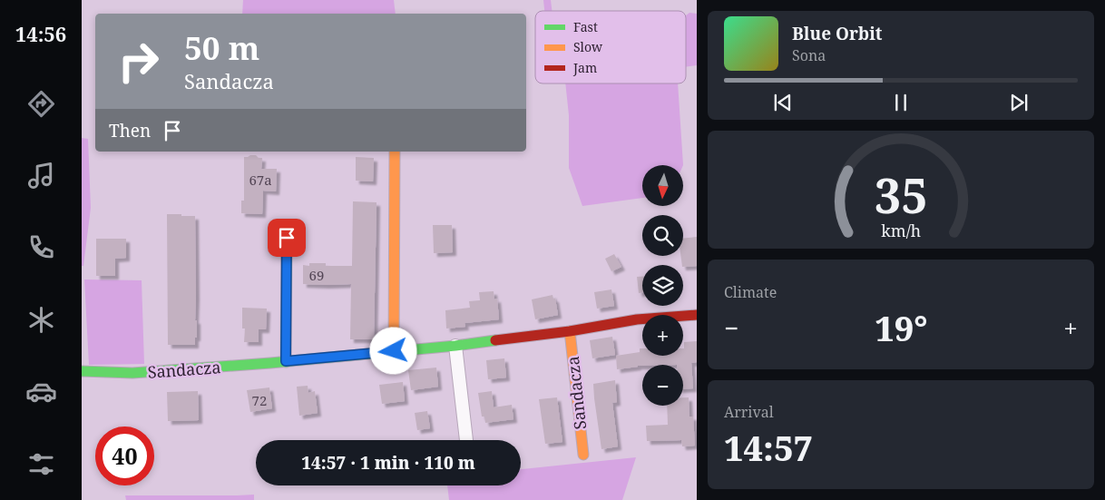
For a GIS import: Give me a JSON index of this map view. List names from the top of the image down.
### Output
{
  "streets": {
    "street": ["Sandacza"]
  },
  "house_numbers": ["67a", "69", "72"],
  "legend": ["Fast", "Slow", "Jam"],
  "north": "bottom",
  "page": {
    "tabs": "14:56",
    "turn": ["50 m", "Sandacza"],
    "song": ["Blue Orbit", "Sona"],
    "then": "Then",
    "map_buttons": ["+", "−"],
    "tile": [
      "Climate",
      ["Arrival", "14:57"]
    ],
    "heat": ["−", "19°", "+"],
    "limit": "40",
    "trip": "14:57 · 1 min · 110 m",
    "gauge": ["35", "km/h"]
  }
}
